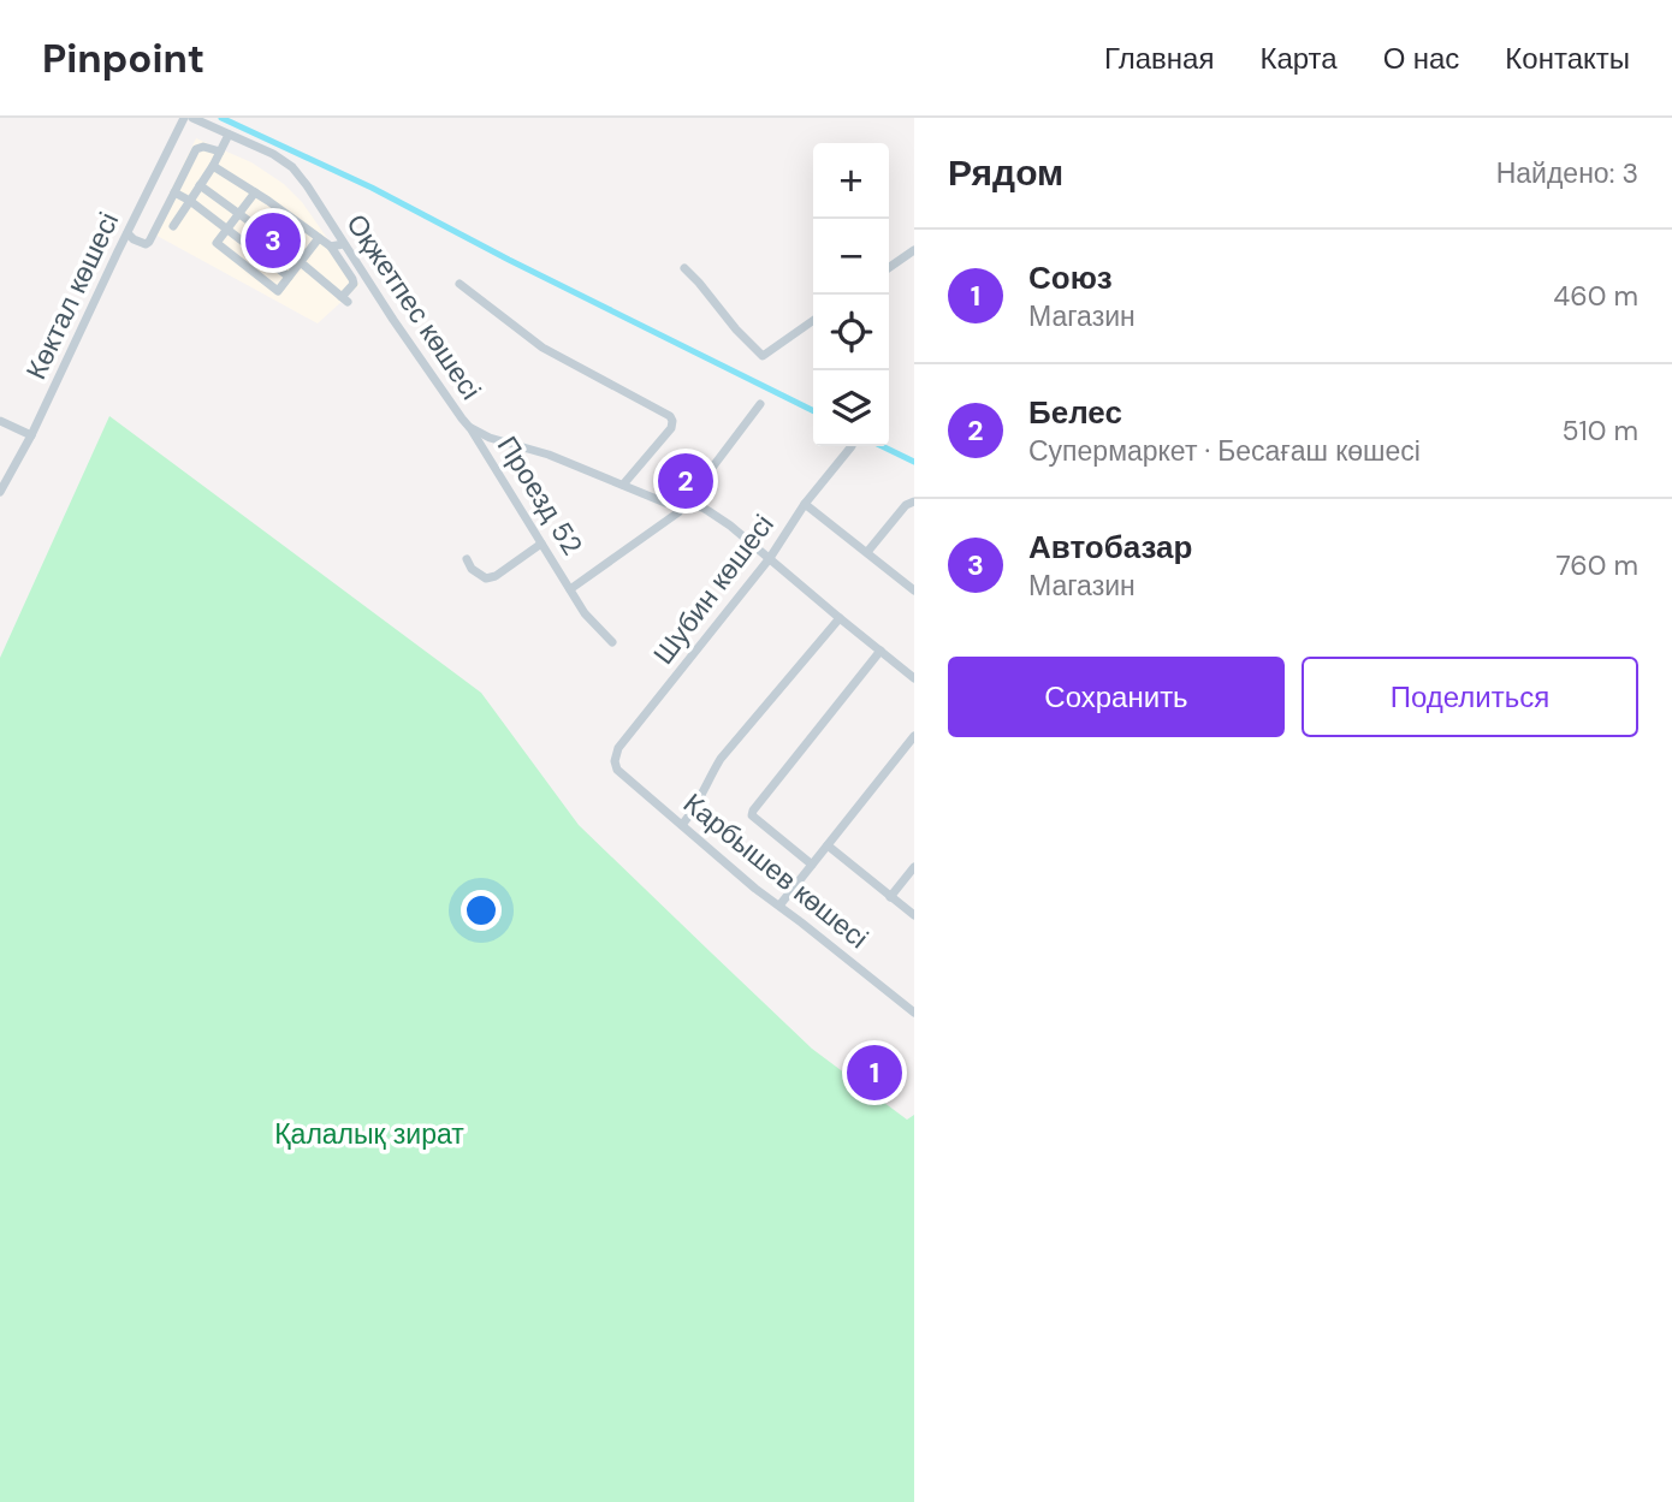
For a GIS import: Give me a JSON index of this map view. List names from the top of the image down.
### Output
{
  "streets": {
    "street": [
      "Көктал көшесі",
      "Оқжетпес көшесі",
      "Проезд 52",
      "Шубин көшесі",
      "Карбышев көшесі"
    ]
  },
  "crossings": [
    ["Оқжетпес көшесі", "Проезд 52"],
    ["Оқжетпес көшесі", "Шубин көшесі"],
    ["Шубин көшесі", "Карбышев көшесі"]
  ],
  "parks": ["Қалалық зират"],
  "page": {
    "header": "Pinpoint",
    "nav": [
      "Главная",
      "Карта",
      "О нас",
      "Контакты"
    ],
    "heading": ["Рядом", "Найдено: 3"],
    "map_buttons": ["+", "−"],
    "pins": ["3", "2", "1"],
    "list": [
      {
        "mark": "1",
        "name": "Союз",
        "note": "Магазин",
        "value": "460 m"
      },
      {
        "mark": "2",
        "name": "Белес",
        "note": "Супермаркет · Бесағаш көшесі",
        "value": "510 m"
      },
      {
        "mark": "3",
        "name": "Автобазар",
        "note": "Магазин",
        "value": "760 m"
      }
    ],
    "buttons": ["Сохранить", "Поделиться"]
  }
}
